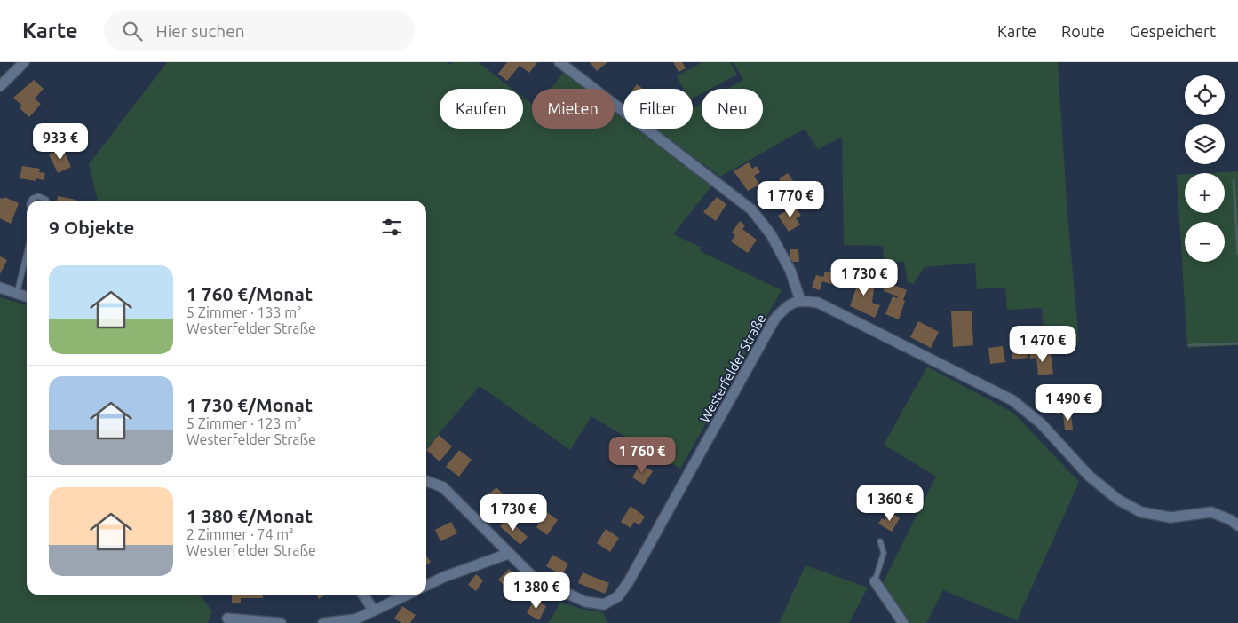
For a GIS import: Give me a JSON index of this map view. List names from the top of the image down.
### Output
{
  "streets": {
    "street": ["Westerfelder Straße"]
  },
  "page": {
    "header": "Karte",
    "search": "Hier suchen",
    "nav": ["Karte", "Route", "Gespeichert"],
    "map_buttons": ["+", "−"],
    "chip": [
      "Kaufen",
      "Mieten",
      "Filter",
      "Neu"
    ],
    "price": [
      "933 €",
      "1 770 €",
      "1 730 €",
      "1 470 €",
      "1 490 €",
      "1 760 €",
      "1 360 €",
      "1 730 €",
      "1 380 €"
    ],
    "heading": "9 Objekte",
    "list": [
      {
        "name": "1 760 €/Monat",
        "note": "5 Zimmer · 133 m² · Westerfelder Straße"
      },
      {
        "name": "1 730 €/Monat",
        "note": "5 Zimmer · 123 m² · Westerfelder Straße"
      },
      {
        "name": "1 380 €/Monat",
        "note": "2 Zimmer · 74 m² · Westerfelder Straße"
      }
    ]
  }
}
